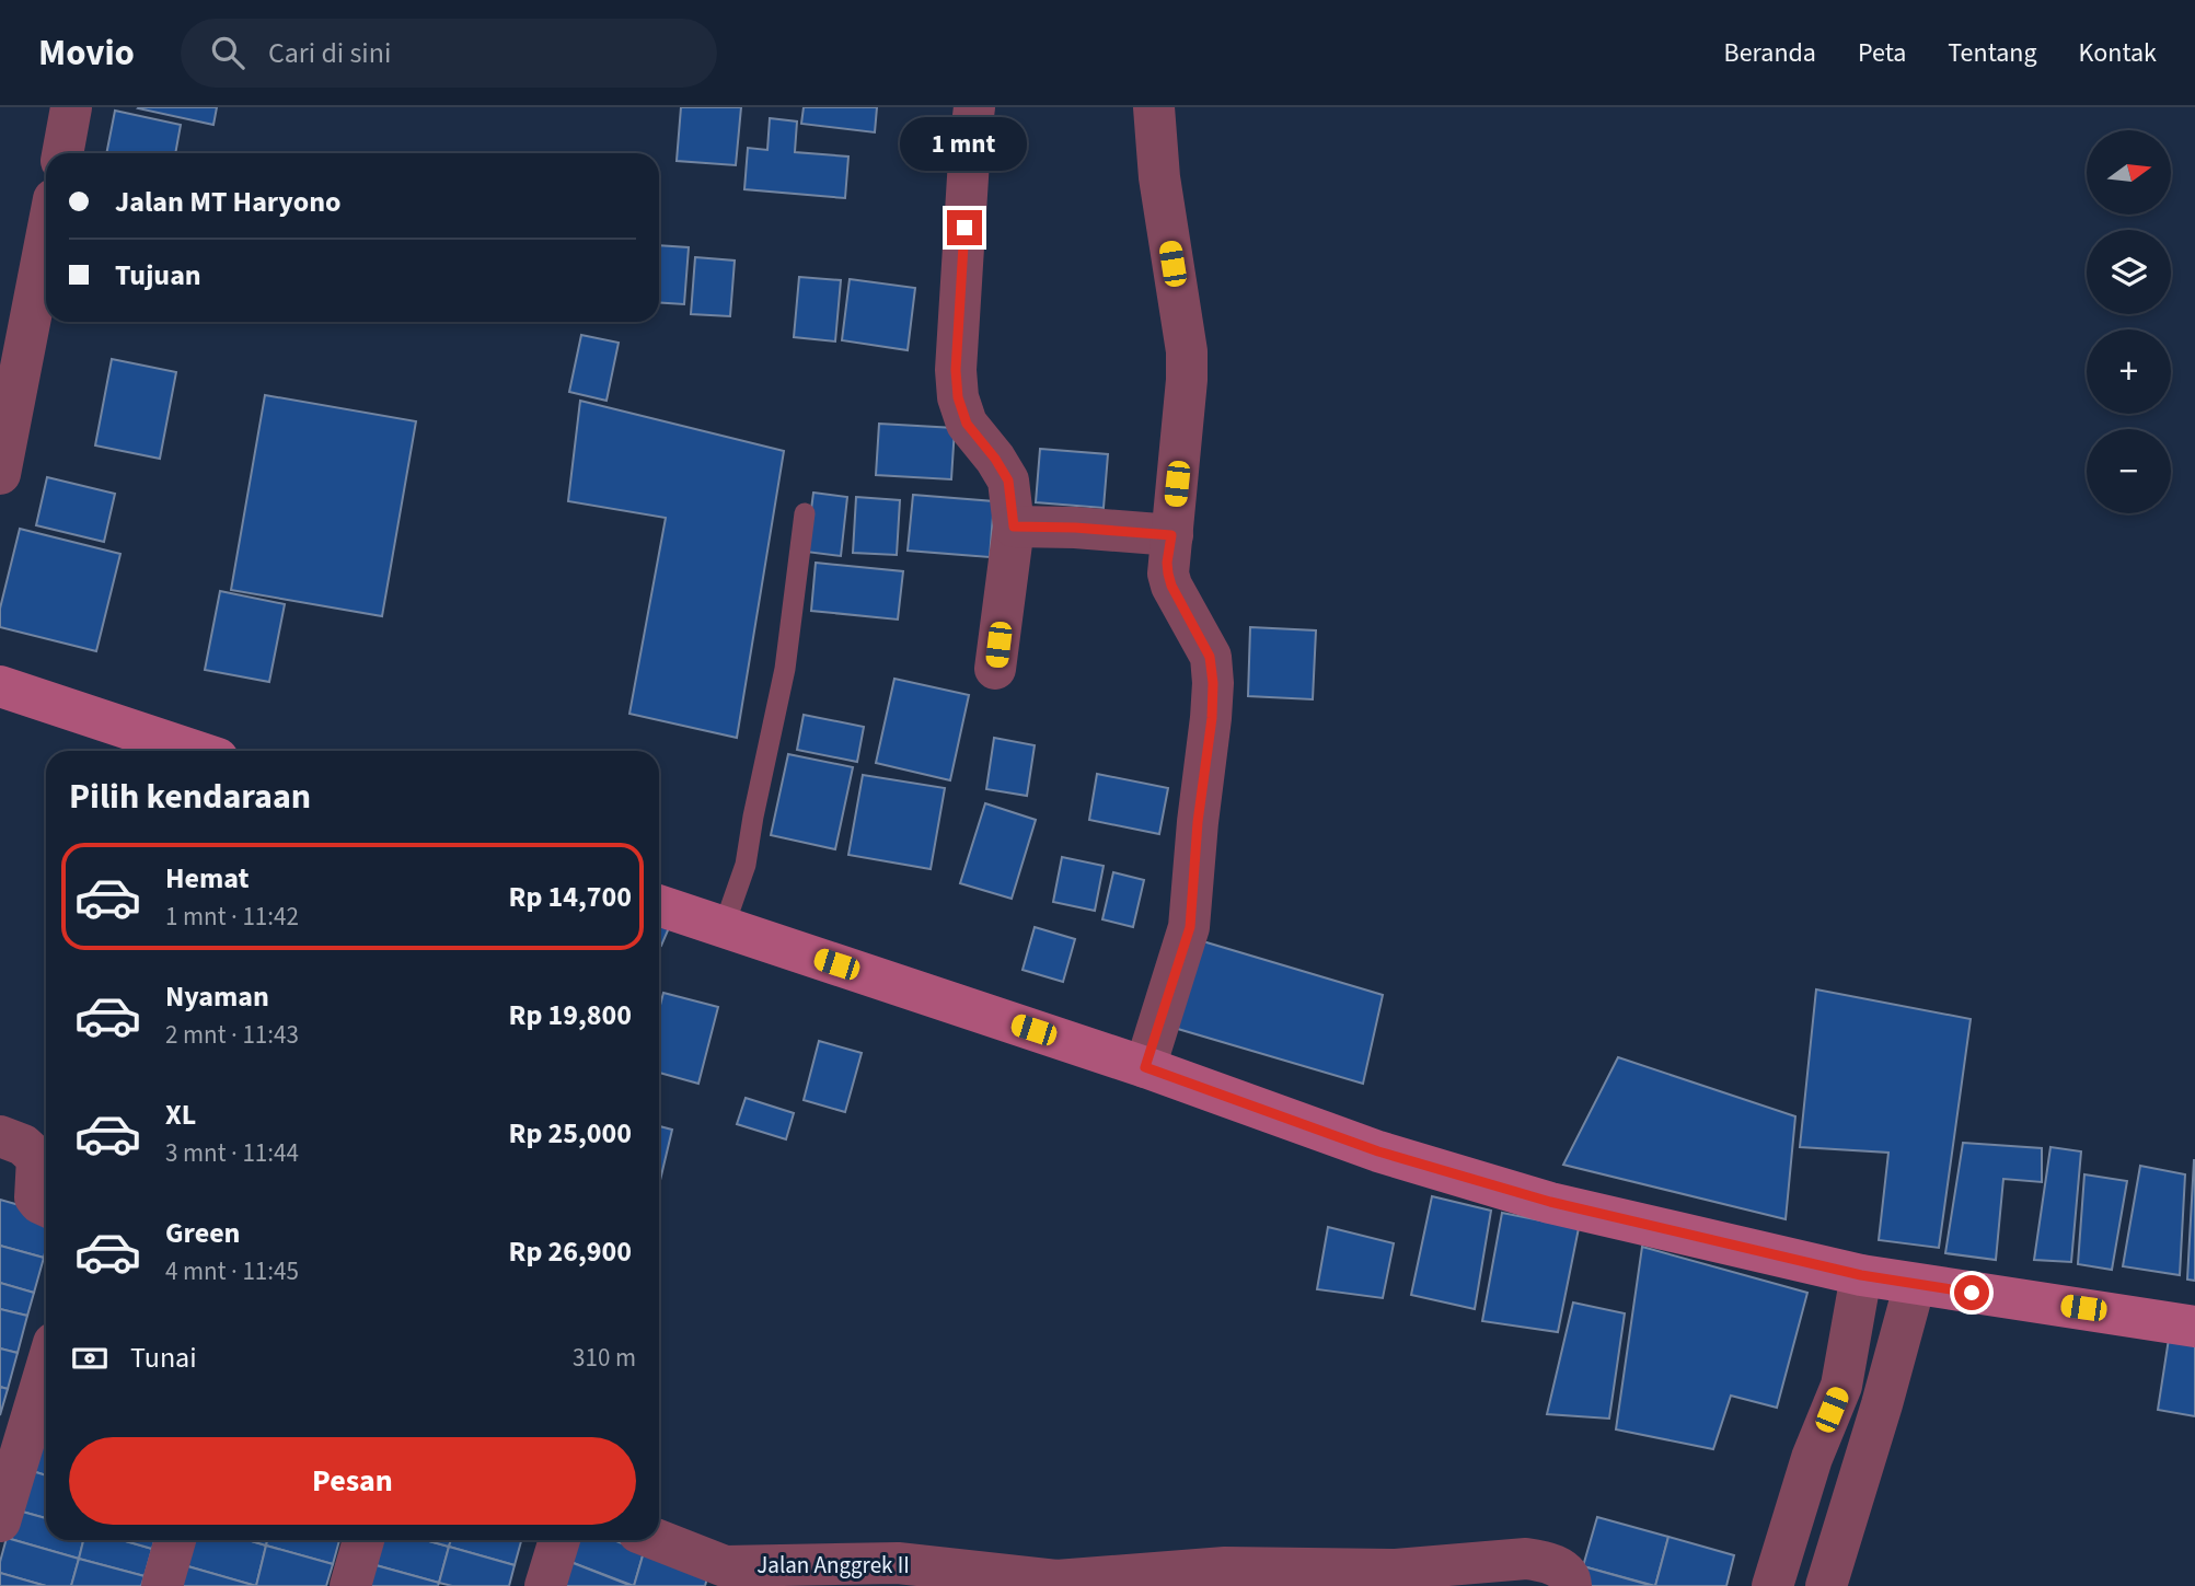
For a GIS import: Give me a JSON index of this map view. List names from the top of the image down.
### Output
{
  "streets": {
    "street": ["Jalan Anggrek II"]
  },
  "north": "right",
  "page": {
    "header": "Movio",
    "search": "Cari di sini",
    "nav": [
      "Beranda",
      "Peta",
      "Tentang",
      "Kontak"
    ],
    "bubble": "1 mnt",
    "map_buttons": ["+", "−"],
    "banner": ["Jalan MT Haryono", "Tujuan"],
    "heading": "Pilih kendaraan",
    "list": [
      {
        "name": "Hemat",
        "note": "1 mnt · 11:42",
        "value": "Rp 14,700"
      },
      {
        "name": "Nyaman",
        "note": "2 mnt · 11:43",
        "value": "Rp 19,800"
      },
      {
        "name": "XL",
        "note": "3 mnt · 11:44",
        "value": "Rp 25,000"
      },
      {
        "name": "Green",
        "note": "4 mnt · 11:45",
        "value": "Rp 26,900"
      }
    ],
    "pay": ["Tunai", "310 m"],
    "buttons": "Pesan"
  }
}
